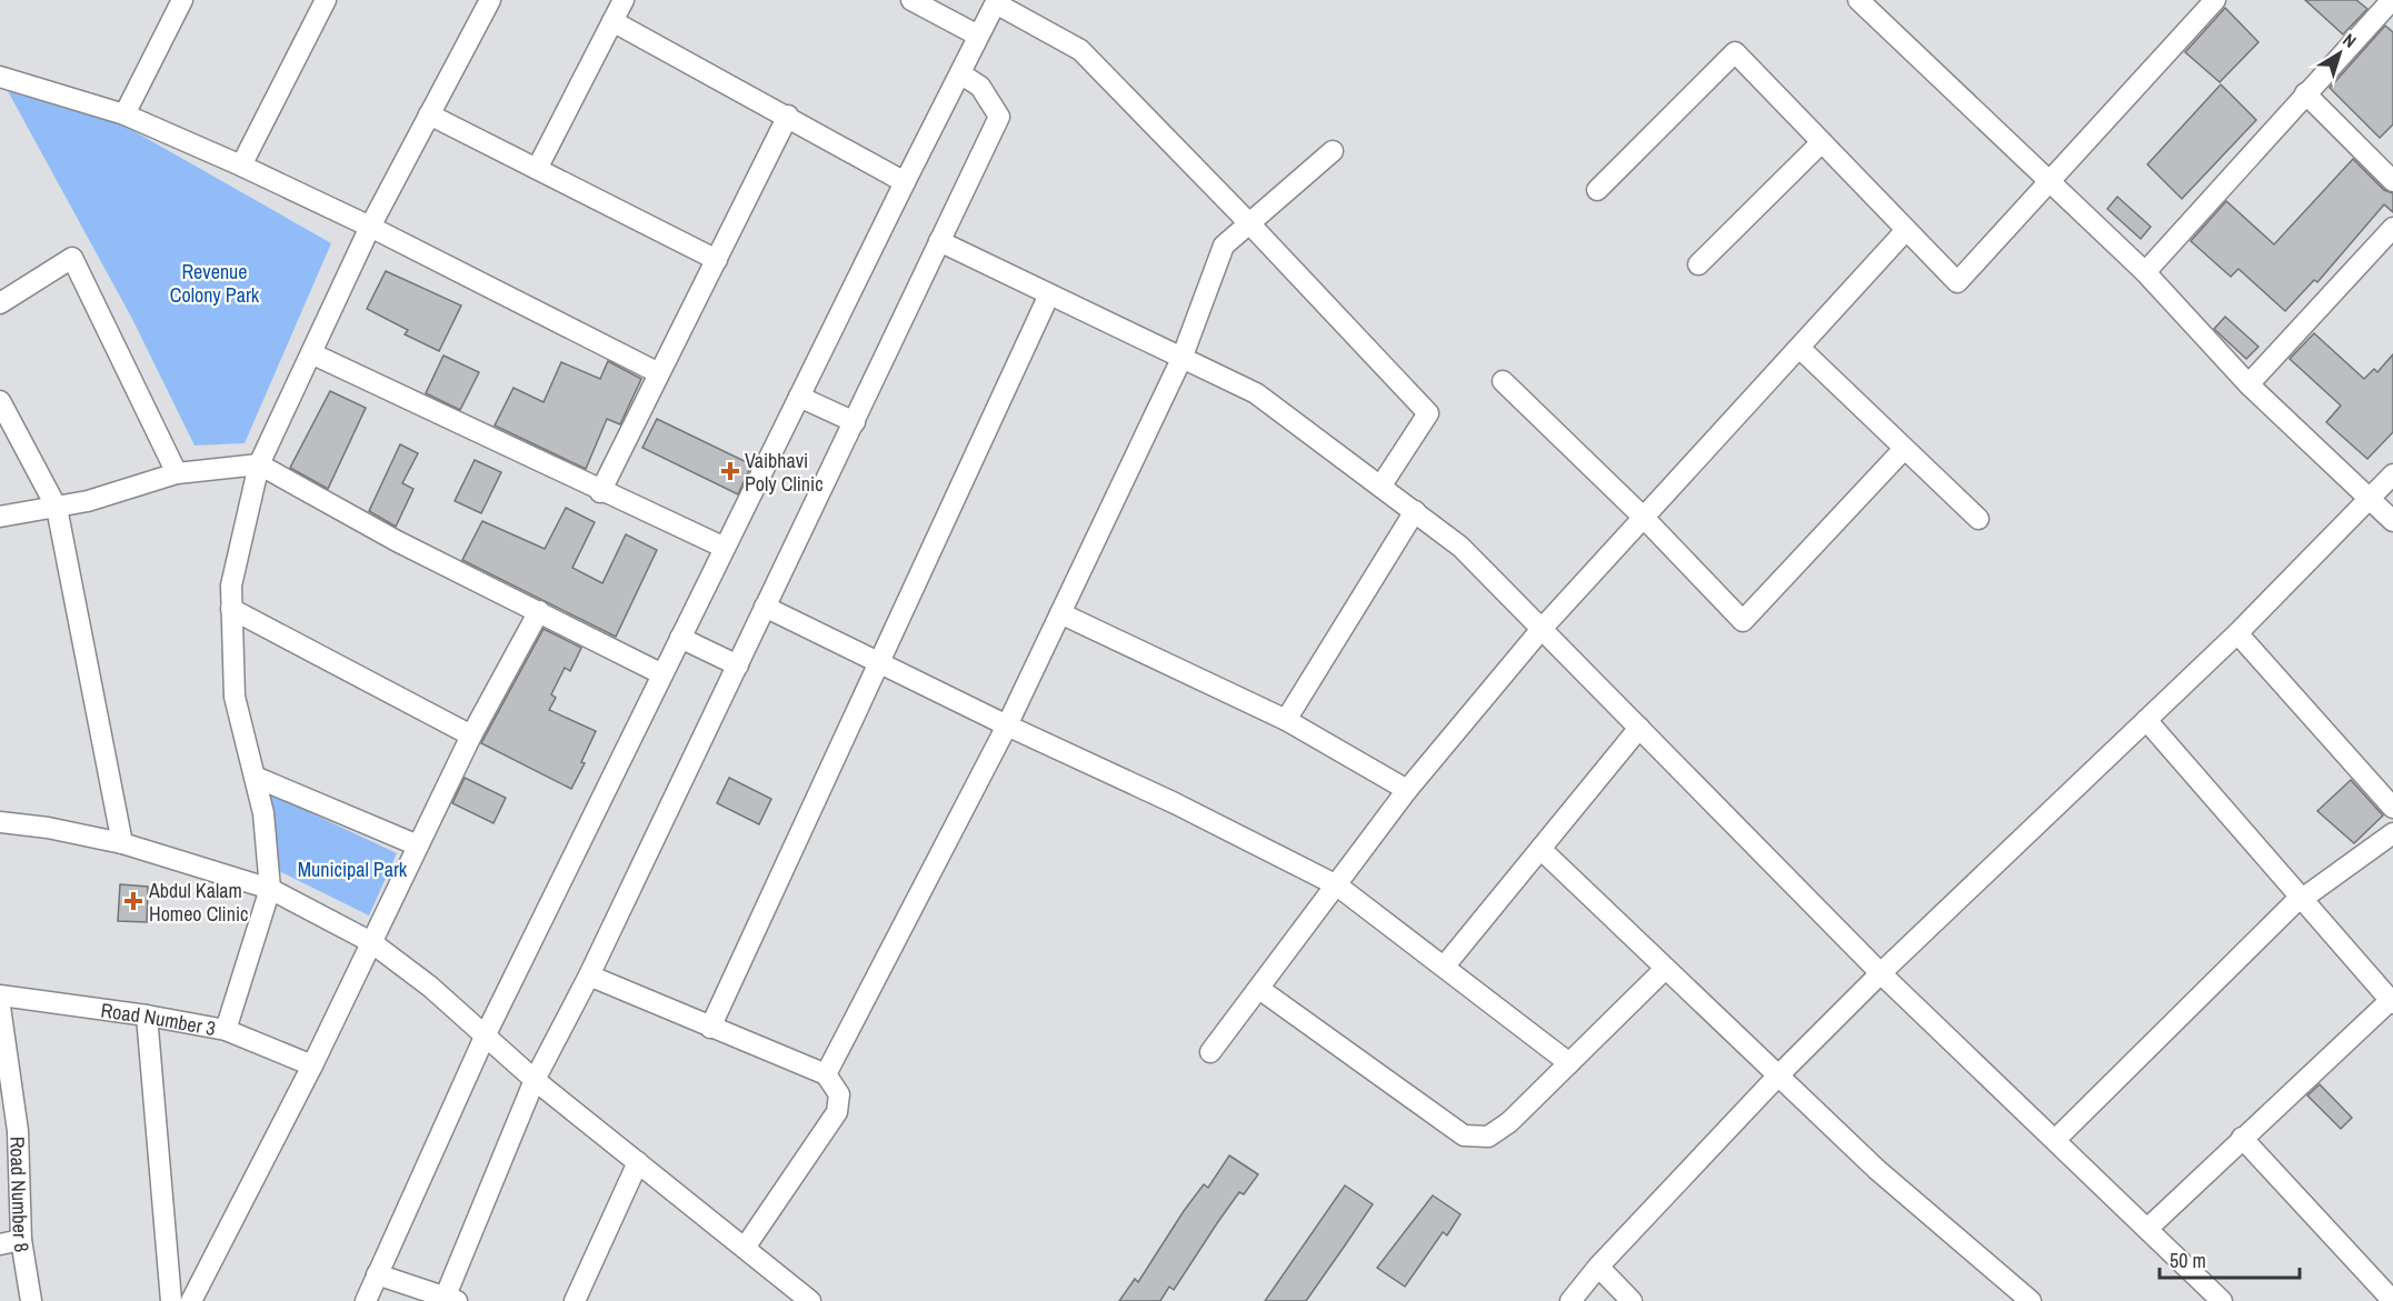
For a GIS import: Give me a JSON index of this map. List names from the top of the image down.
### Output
{
  "streets": {
    "street": ["Road Number 3", "Road Number 8"]
  },
  "parks": ["Revenue Colony Park", "Municipal Park"],
  "places": {
    "health": ["Vaibhavi Poly Clinic", "Abdul Kalam Homeo Clinic"]
  },
  "scale_bar": "50 m",
  "north": "top right"
}
